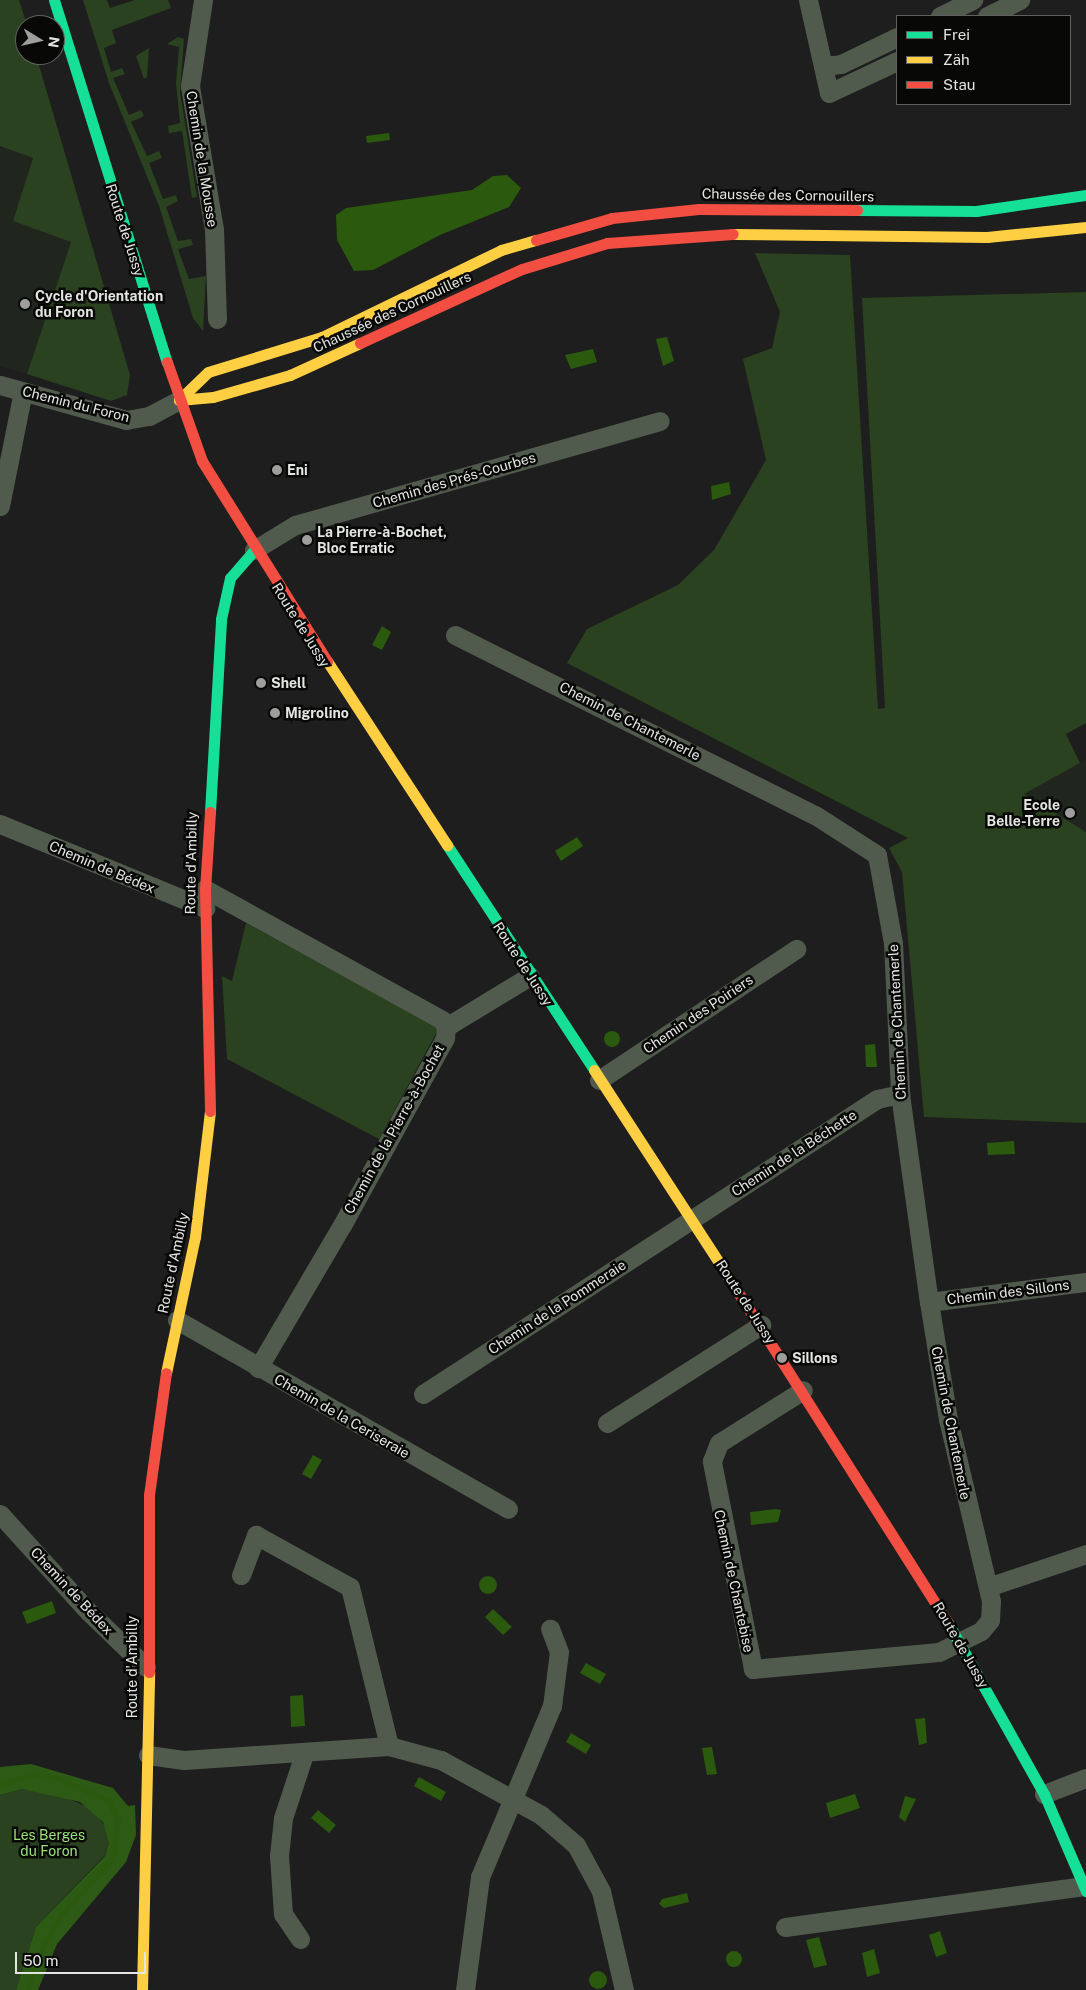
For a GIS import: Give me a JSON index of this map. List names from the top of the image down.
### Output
{
  "streets": {
    "street": [
      "Chemin de la Mousse",
      "Chaussée des Cornouillers",
      "Route de Jussy",
      "Chemin du Foron",
      "Chemin des Prés-Courbes",
      "Chemin de Chantemerle",
      "Route d'Ambilly",
      "Chemin de Bédex",
      "Chemin des Poiriers",
      "Chemin de la Pierre-à-Bochet",
      "Chemin de la Béchette",
      "Chemin des Sillons",
      "Chemin de la Pommeraie",
      "Chemin de la Ceriseraie",
      "Chemin de Chantebise"
    ]
  },
  "crossings": [
    ["Chaussée des Cornouillers", "Route de Jussy"],
    ["Chaussée des Cornouillers", "Chemin du Foron"],
    ["Route de Jussy", "Chemin du Foron"],
    ["Route de Jussy", "Chemin des Prés-Courbes"],
    ["Route de Jussy", "Chemin de Chantemerle"],
    ["Route de Jussy", "Route d'Ambilly"],
    ["Route de Jussy", "Chemin des Poiriers"],
    ["Route de Jussy", "Chemin de la Béchette"],
    ["Route de Jussy", "Chemin de la Pommeraie"],
    ["Route de Jussy", "Chemin de Chantebise"],
    ["Chemin des Prés-Courbes", "Route d'Ambilly"],
    ["Chemin de Chantemerle", "Chemin de la Béchette"],
    ["Chemin de Chantemerle", "Chemin des Sillons"],
    ["Chemin de Chantemerle", "Chemin de Chantebise"],
    ["Route d'Ambilly", "Chemin de Bédex"],
    ["Route d'Ambilly", "Chemin de la Pierre-à-Bochet"],
    ["Route d'Ambilly", "Chemin de la Ceriseraie"],
    ["Chemin de la Pierre-à-Bochet", "Chemin de la Ceriseraie"],
    ["Chemin de la Béchette", "Chemin de la Pommeraie"]
  ],
  "parks": ["Les Berges du Foron"],
  "places": [
    "Cycle d'Orientation du Foron",
    "Eni",
    "La Pierre-à-Bochet, Bloc Erratic",
    "Shell",
    "Migrolino",
    "Ecole Belle-Terre",
    "Sillons"
  ],
  "legend": ["Frei", "Zäh", "Stau"],
  "scale_bar": "50 m",
  "north": "right"
}
